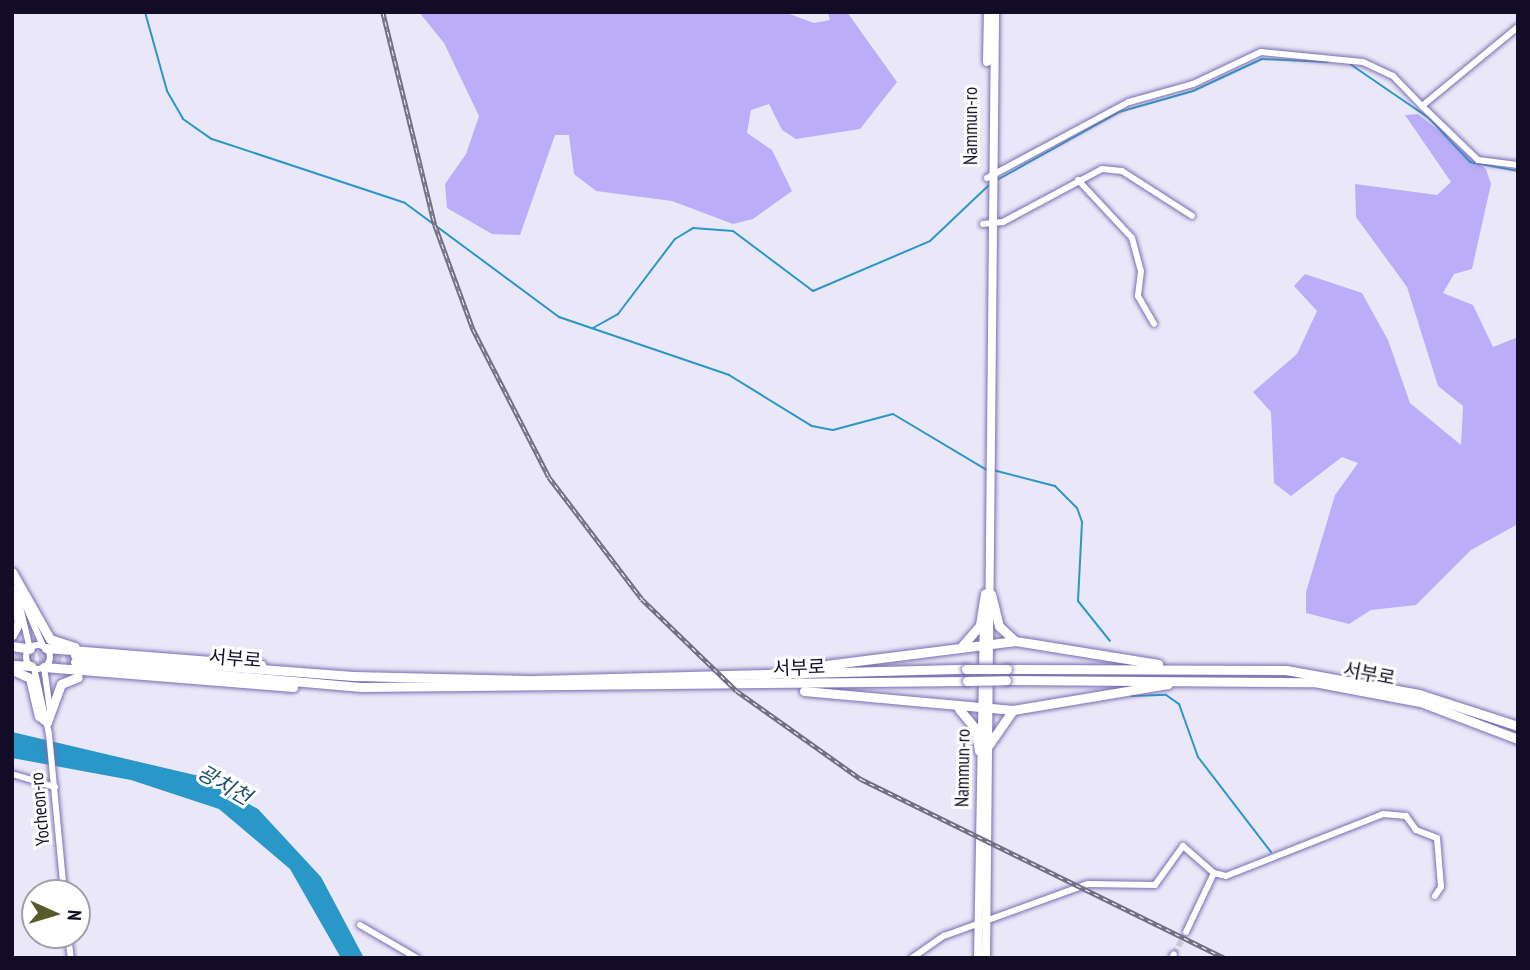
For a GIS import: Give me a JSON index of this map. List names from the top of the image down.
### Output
{
  "streets": {
    "highway": ["서부로"],
    "main road": ["Nammun-ro"],
    "street": ["Yocheon-ro"]
  },
  "water": ["광치천"],
  "north": "right"
}
